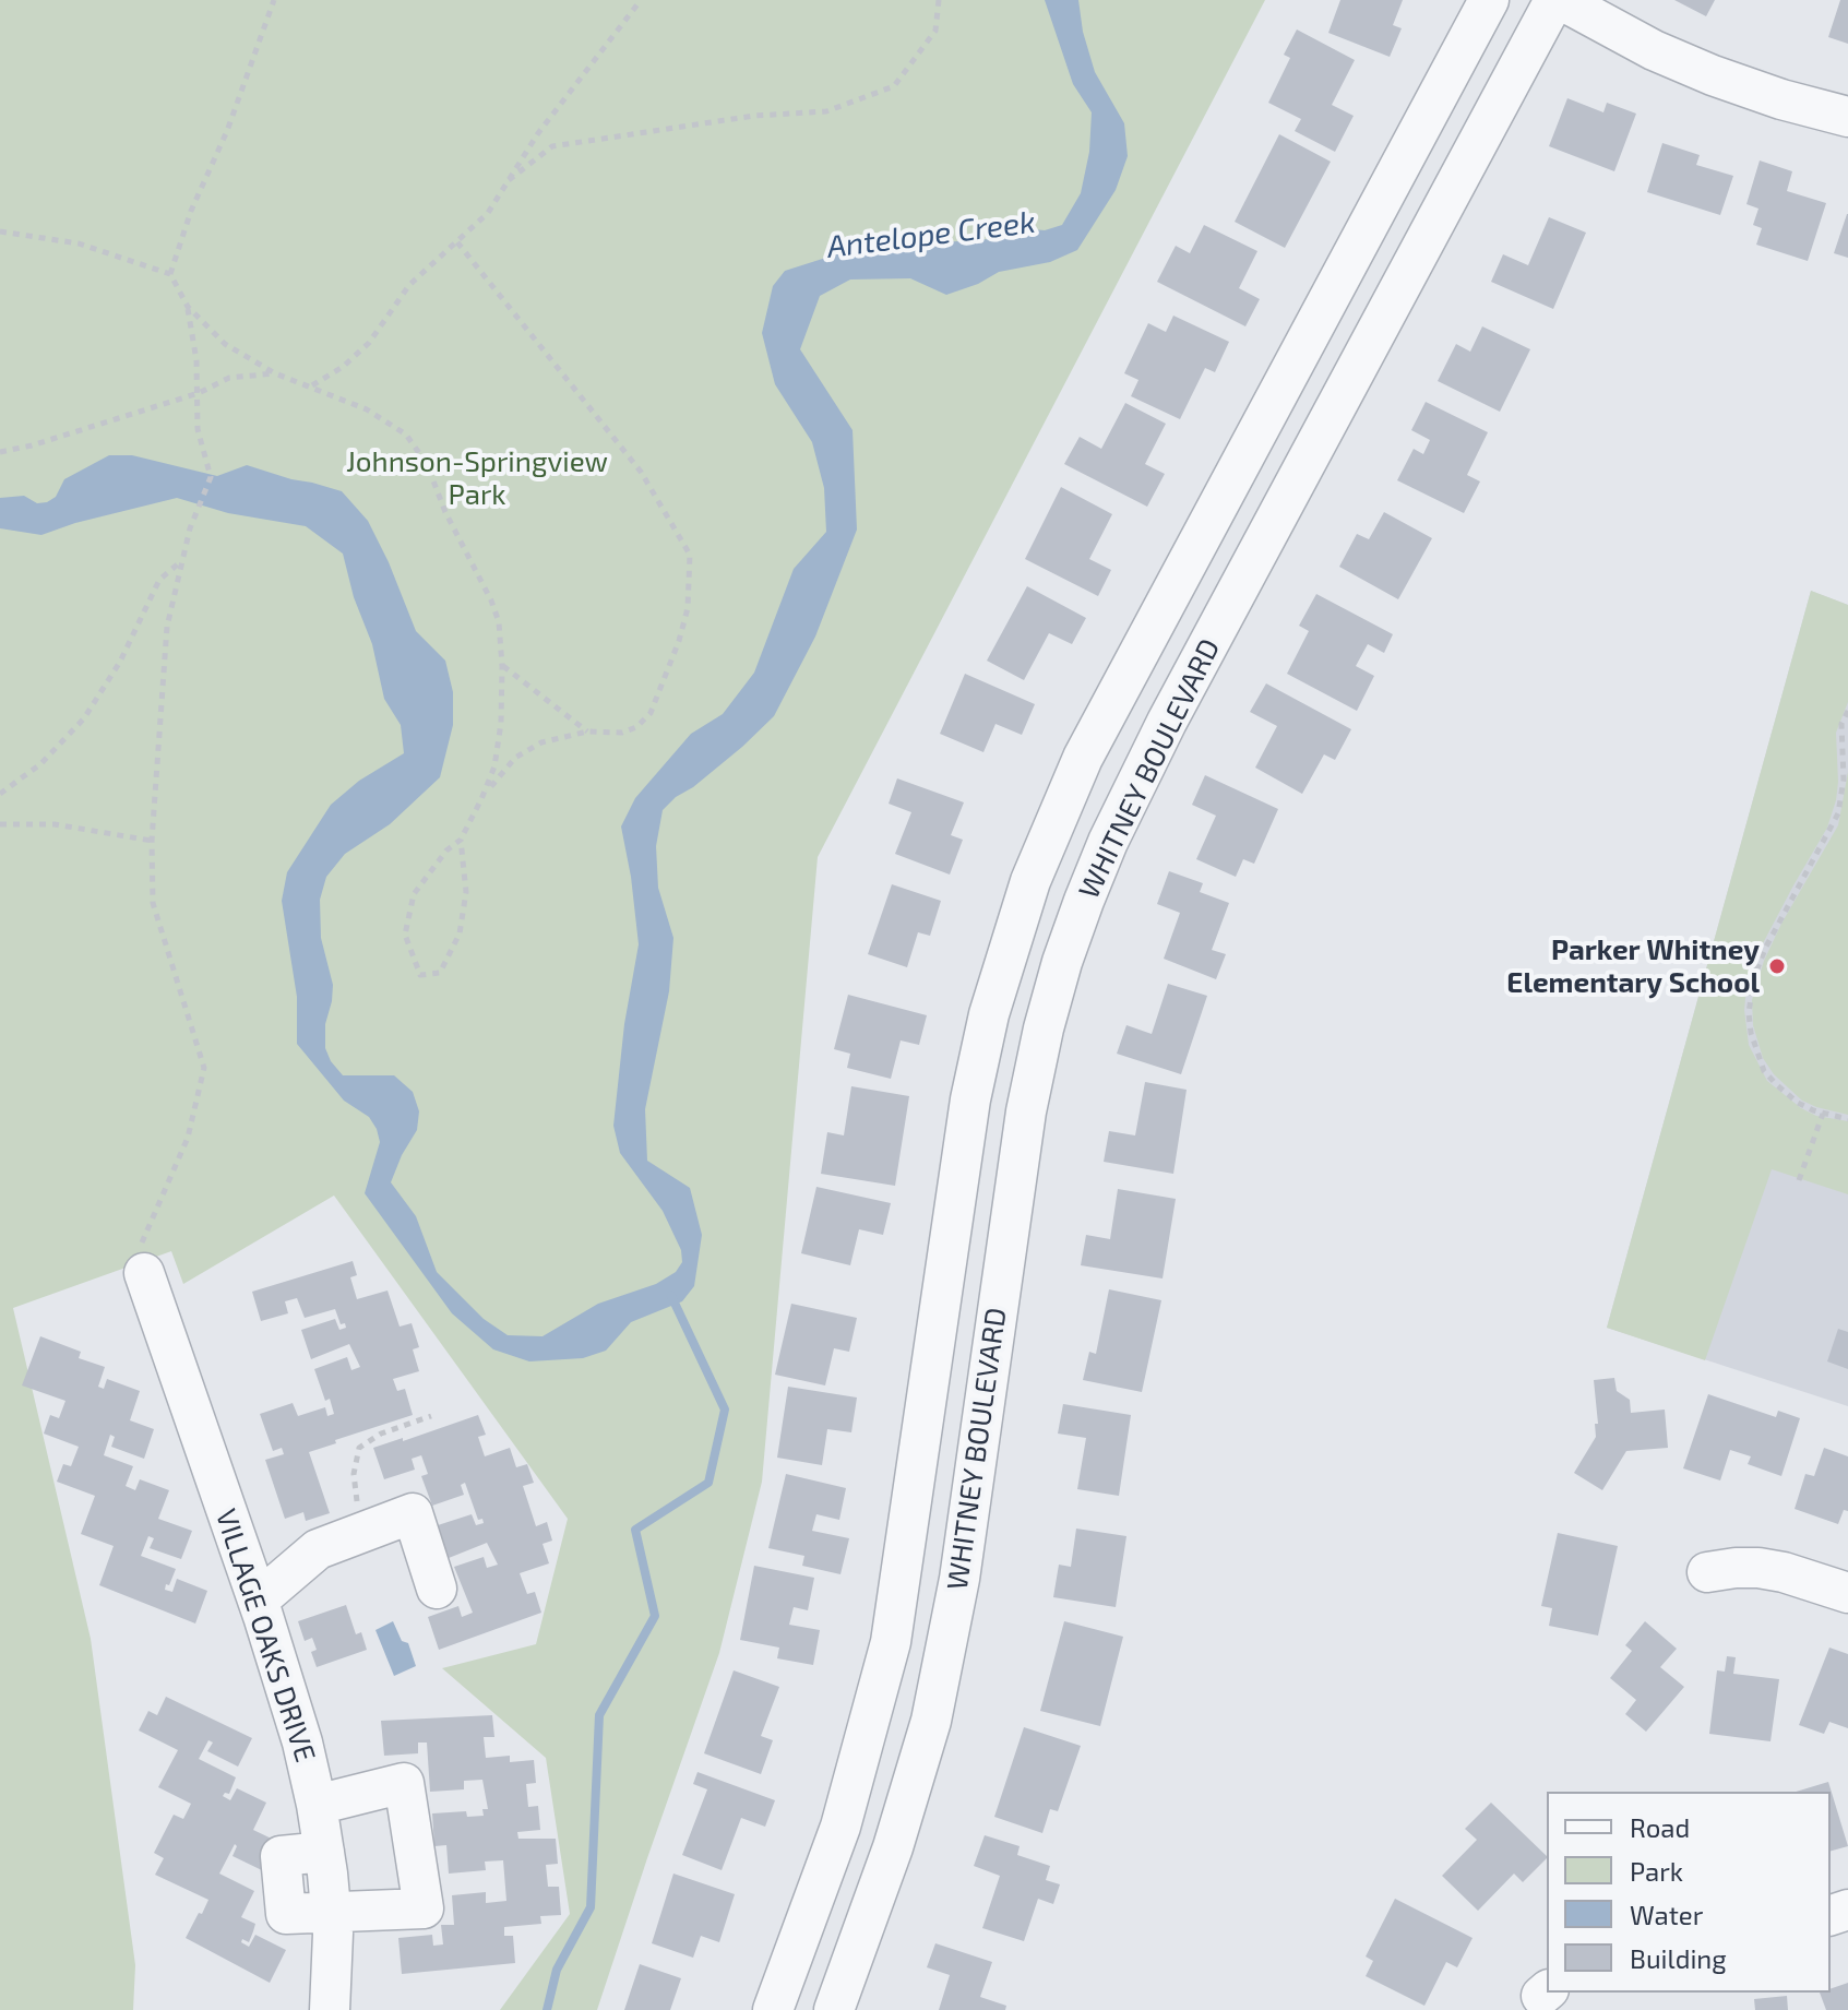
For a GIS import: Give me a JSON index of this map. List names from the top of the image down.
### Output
{
  "streets": {
    "street": ["WHITNEY BOULEVARD", "VILLAGE OAKS DRIVE"]
  },
  "water": ["Antelope Creek"],
  "parks": ["Johnson-Springview Park"],
  "places": ["Parker Whitney Elementary School"],
  "legend": [
    "Road",
    "Park",
    "Water",
    "Building"
  ]
}
